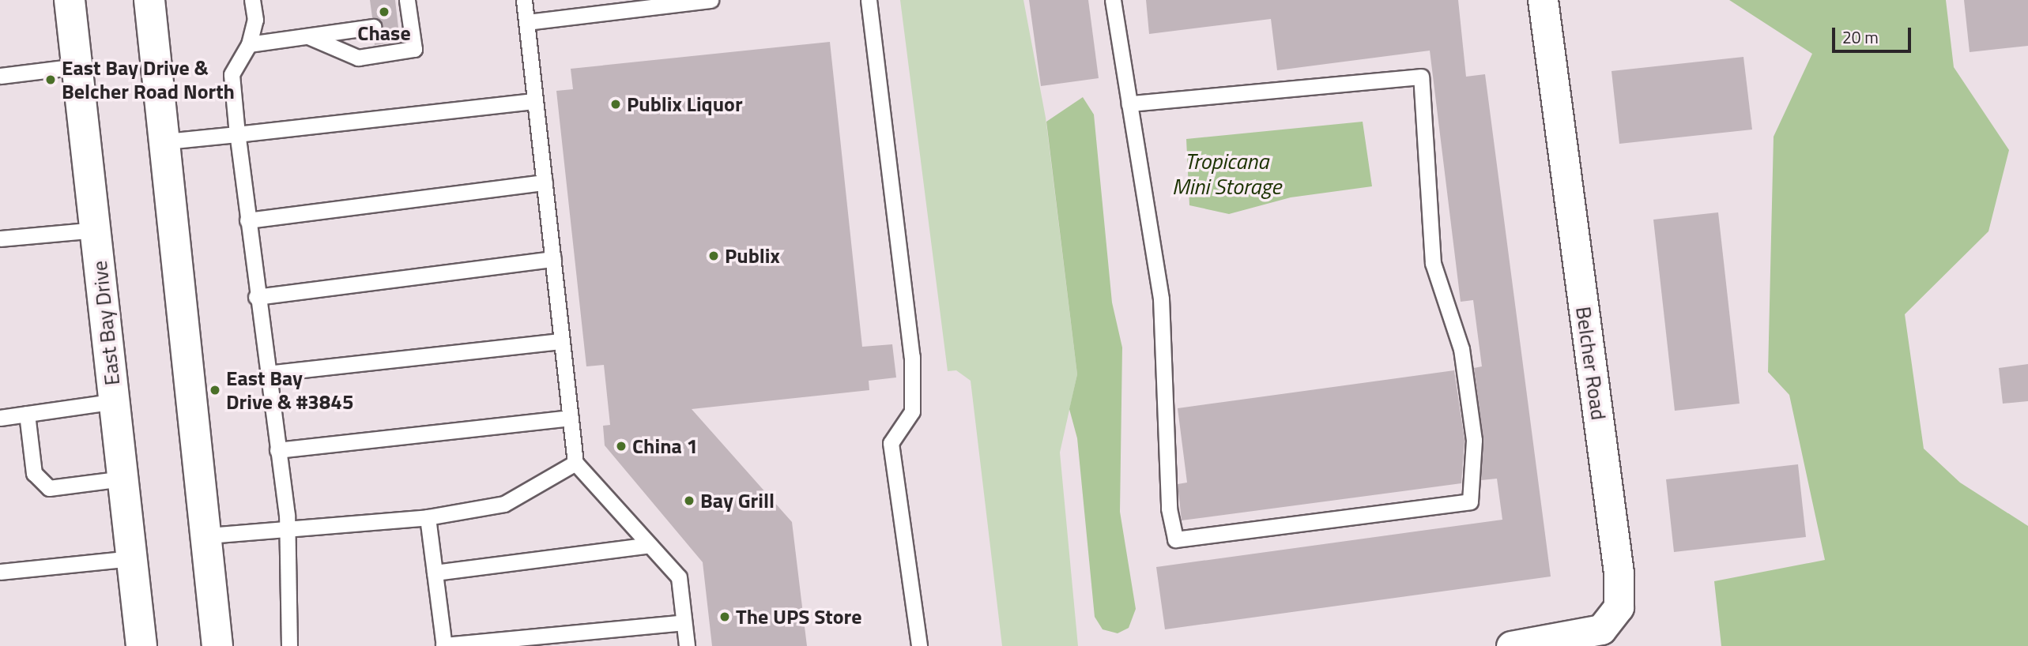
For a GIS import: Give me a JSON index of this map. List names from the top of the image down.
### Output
{
  "streets": {
    "main road": ["East Bay Drive"],
    "street": ["Belcher Road"]
  },
  "water": ["Tropicana Mini Storage"],
  "places": [
    "Chase",
    "East Bay Drive & Belcher Road North",
    "Publix Liquor",
    "Publix",
    "East Bay Drive & #3845",
    "China 1",
    "Bay Grill",
    "The UPS Store"
  ],
  "scale_bar": "20 m"
}
